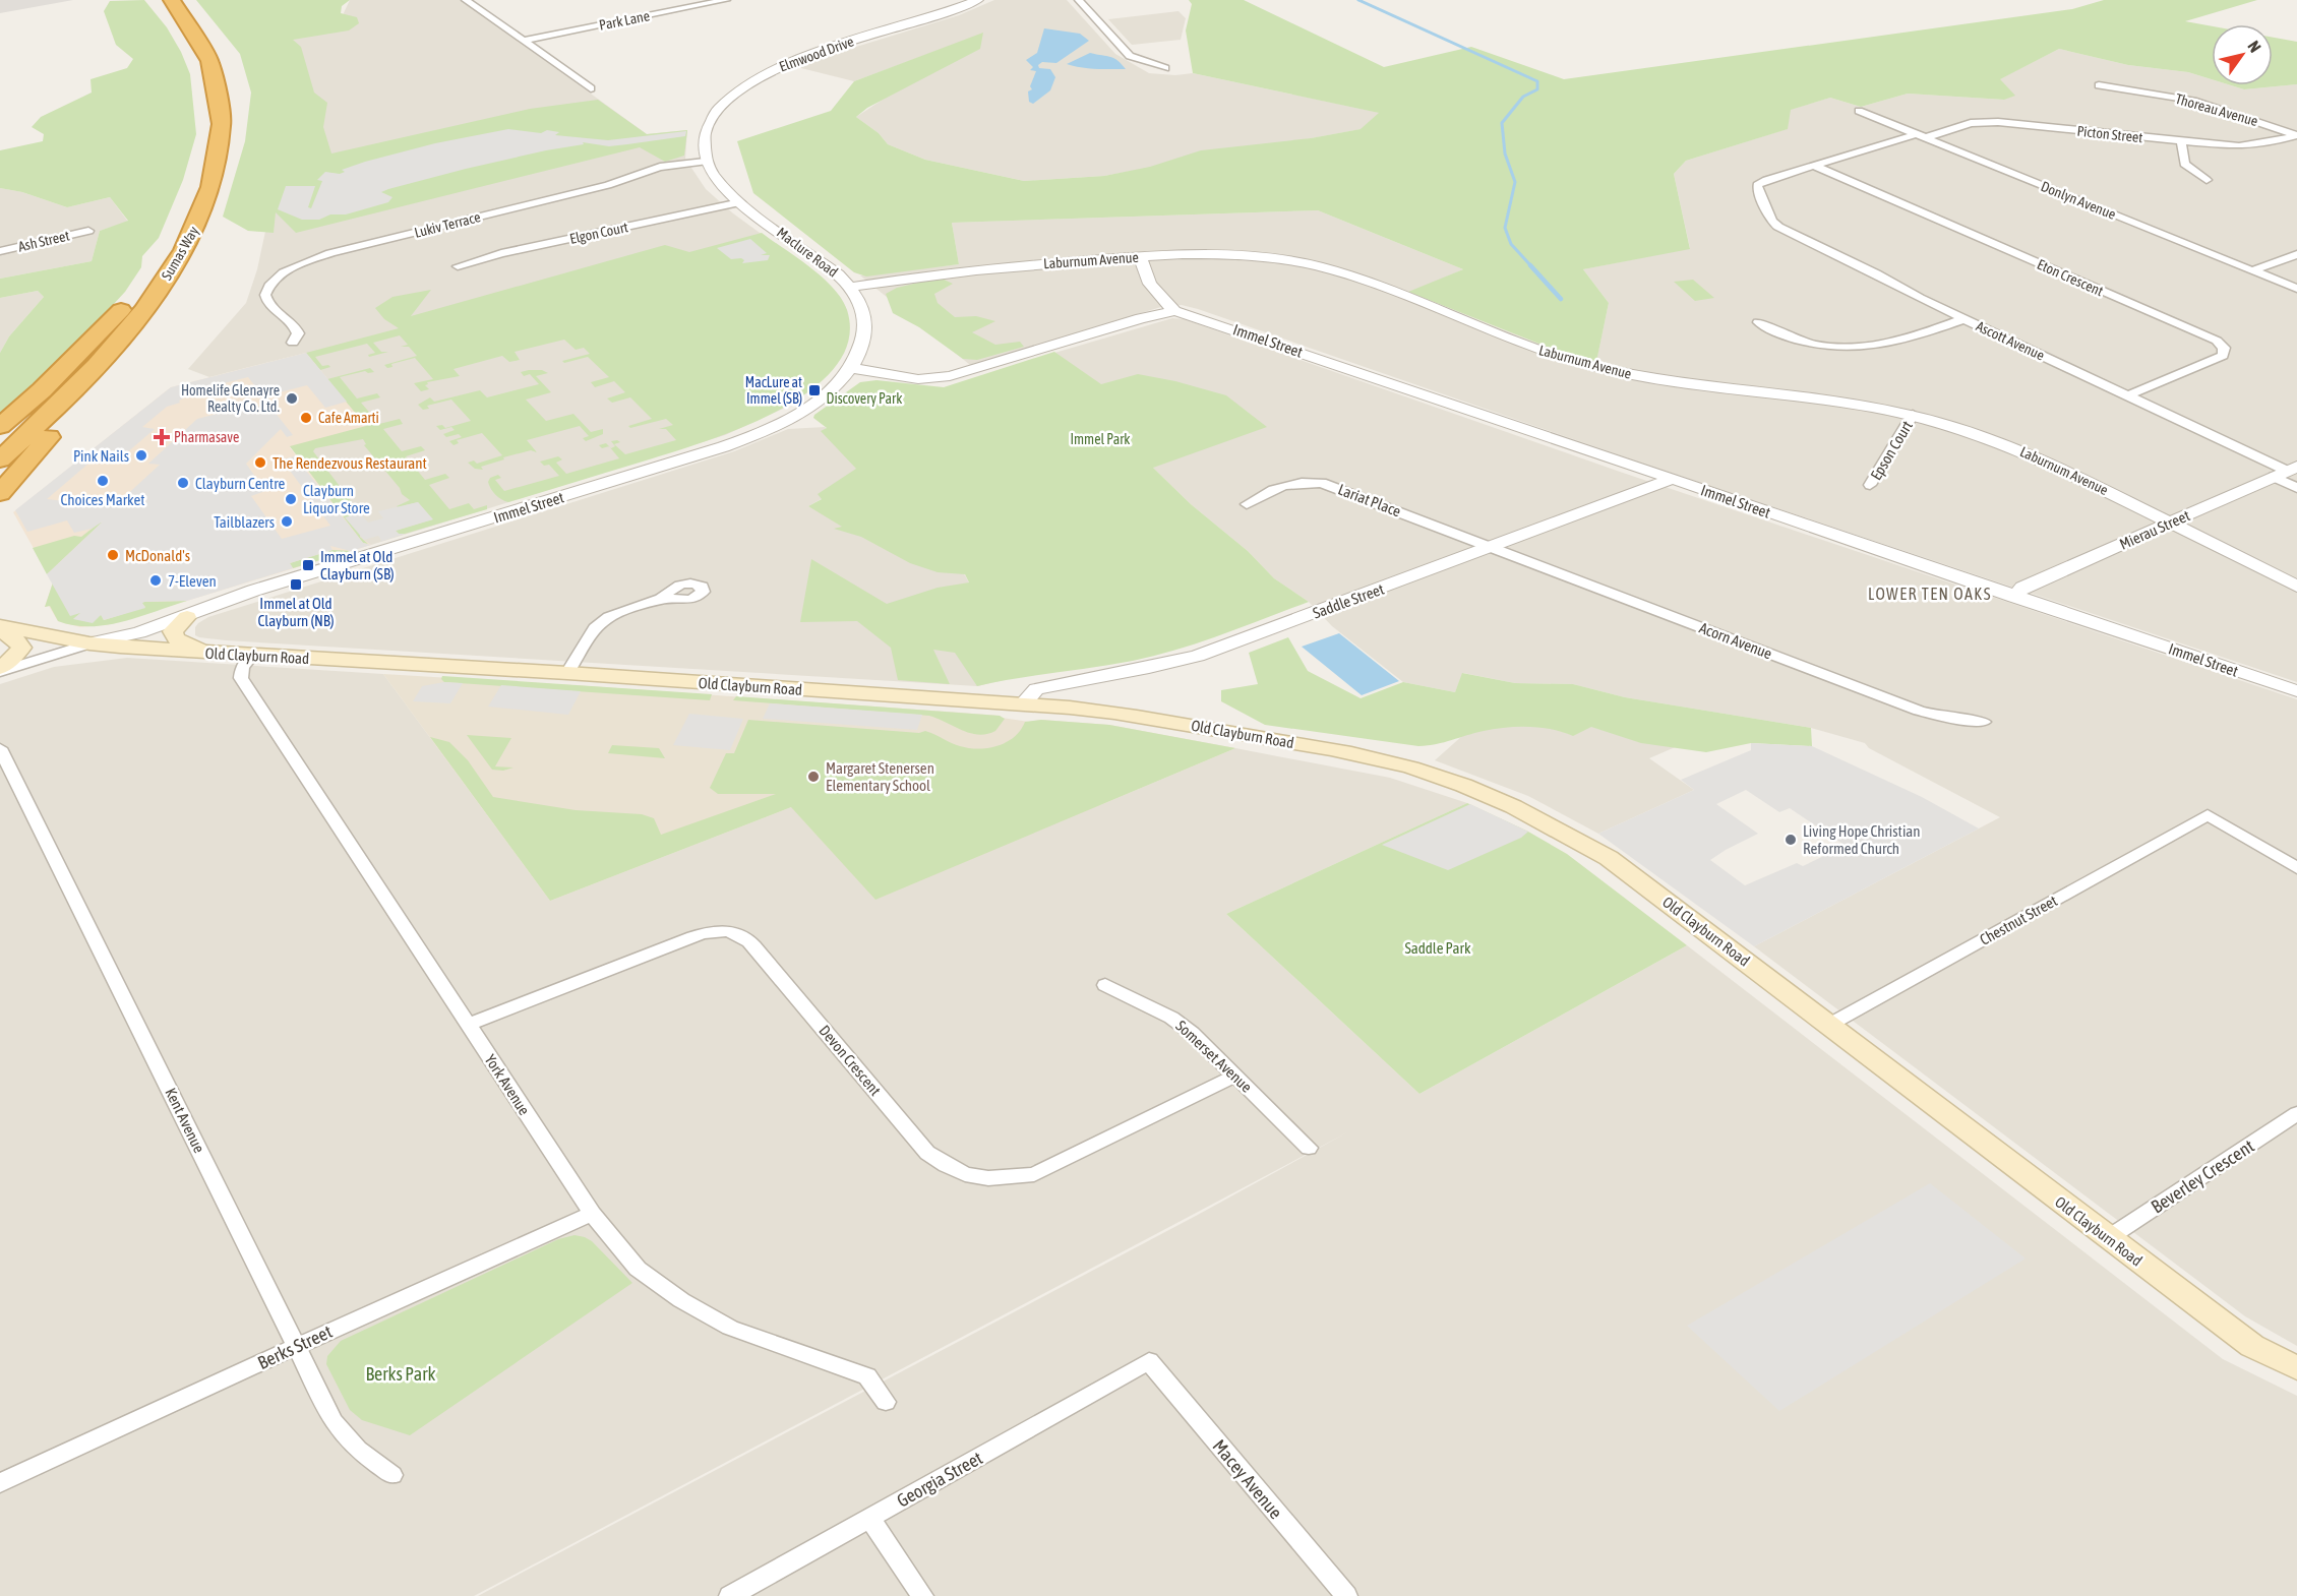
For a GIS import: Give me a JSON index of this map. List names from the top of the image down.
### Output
{
  "streets": {
    "highway": ["Sumas Way"],
    "main road": ["Old Clayburn Road"],
    "street": [
      "Park Lane",
      "Elmwood Drive",
      "Thoreau Avenue",
      "Picton Street",
      "Donlyn Avenue",
      "Lukiv Terrace",
      "Elgon Court",
      "Ash Street",
      "Maclure Road",
      "Laburnum Avenue",
      "Eton Crescent",
      "Immel Street",
      "Ascott Avenue",
      "Epson Court",
      "Lariat Place",
      "Mierau Street",
      "Saddle Street",
      "Acorn Avenue",
      "Chestnut Street",
      "Somerset Avenue",
      "Devon Crescent",
      "York Avenue",
      "Kent Avenue",
      "Beverley Crescent",
      "Berks Street",
      "Georgia Street",
      "Macey Avenue"
    ]
  },
  "crossings": [
    ["Elmwood Drive", "Lukiv Terrace"],
    ["Elmwood Drive", "Maclure Road"],
    ["Thoreau Avenue", "Picton Street"],
    ["Picton Street", "Donlyn Avenue"],
    ["Picton Street", "Eton Crescent"],
    ["Picton Street", "Ascott Avenue"],
    ["Lukiv Terrace", "Maclure Road"],
    ["Elgon Court", "Maclure Road"],
    ["Maclure Road", "Laburnum Avenue"],
    ["Maclure Road", "Immel Street"],
    ["Laburnum Avenue", "Epson Court"],
    ["Laburnum Avenue", "Mierau Street"],
    ["Eton Crescent", "Ascott Avenue"],
    ["Immel Street", "Mierau Street"],
    ["Immel Street", "Saddle Street"],
    ["Immel Street", "Old Clayburn Road"],
    ["Ascott Avenue", "Mierau Street"],
    ["Lariat Place", "Saddle Street"],
    ["Lariat Place", "Acorn Avenue"],
    ["Saddle Street", "Acorn Avenue"],
    ["Saddle Street", "Old Clayburn Road"],
    ["Old Clayburn Road", "Chestnut Street"],
    ["Old Clayburn Road", "York Avenue"],
    ["Old Clayburn Road", "Beverley Crescent"],
    ["Somerset Avenue", "Devon Crescent"],
    ["Devon Crescent", "York Avenue"],
    ["York Avenue", "Berks Street"],
    ["Kent Avenue", "Berks Street"],
    ["Georgia Street", "Macey Avenue"]
  ],
  "districts": ["LOWER TEN OAKS"],
  "parks": [
    "Discovery Park",
    "Immel Park",
    "Saddle Park",
    "Berks Park"
  ],
  "places": {
    "transit": ["MacLure at Immel (SB)", "Immel at Old Clayburn (SB)", "Immel at Old Clayburn (NB)"],
    "other": [
      "Homelife Glenayre Realty Co. Ltd.",
      "Cafe Amarti",
      "Pink Nails",
      "The Rendezvous Restaurant",
      "Choices Market",
      "Clayburn Centre",
      "Clayburn Liquor Store",
      "Tailblazers",
      "McDonald's",
      "7-Eleven",
      "Margaret Stenersen Elementary School",
      "Living Hope Christian Reformed Church"
    ],
    "health": ["Pharmasave"]
  },
  "north": "top right"
}
